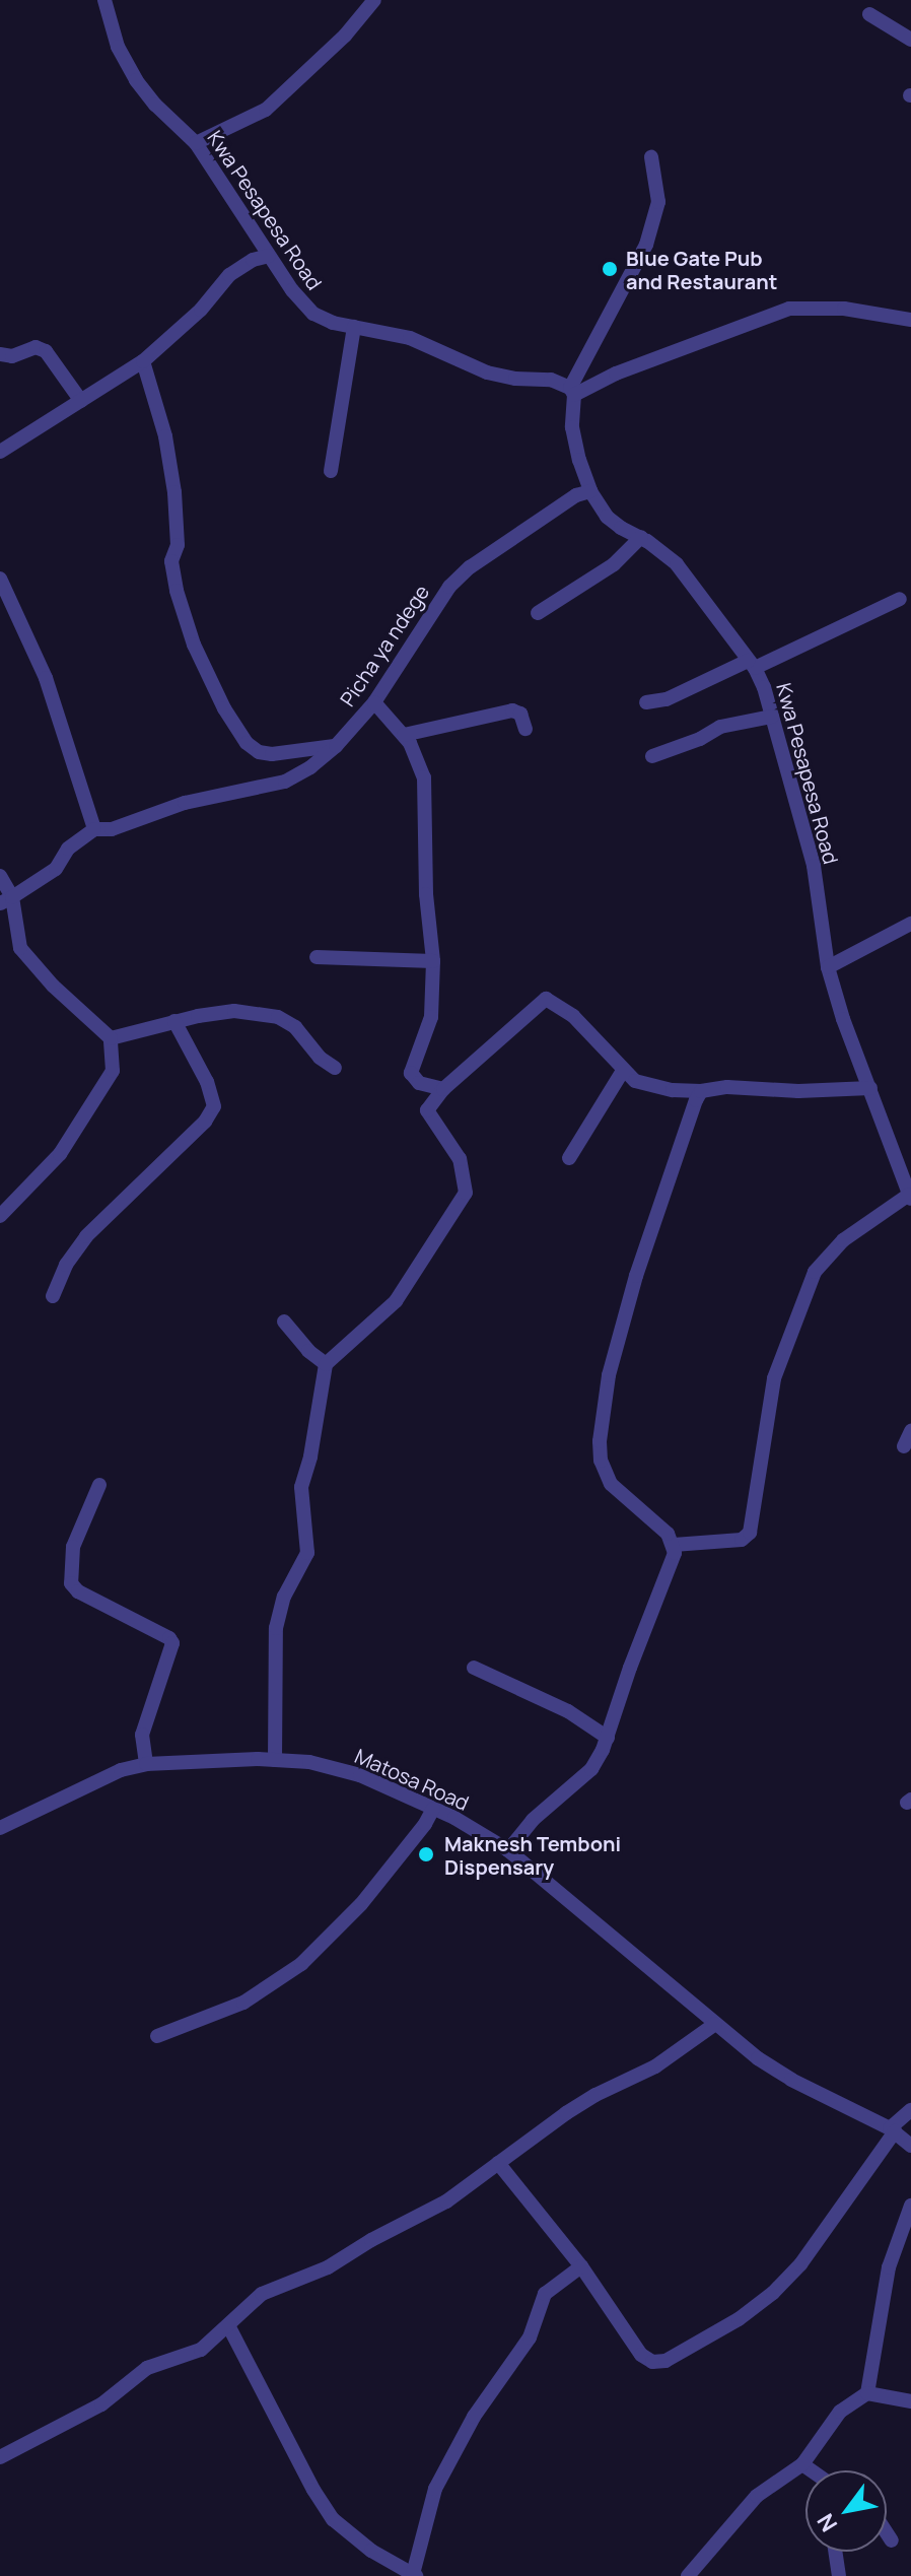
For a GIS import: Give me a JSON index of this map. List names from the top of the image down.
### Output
{
  "streets": {
    "street": ["Kwa Pesapesa Road", "Picha ya ndege", "Matosa Road"]
  },
  "crossings": [
    ["Kwa Pesapesa Road", "Picha ya ndege"]
  ],
  "places": ["Blue Gate Pub and Restaurant", "Maknesh Temboni Dispensary"],
  "north": "bottom left"
}
